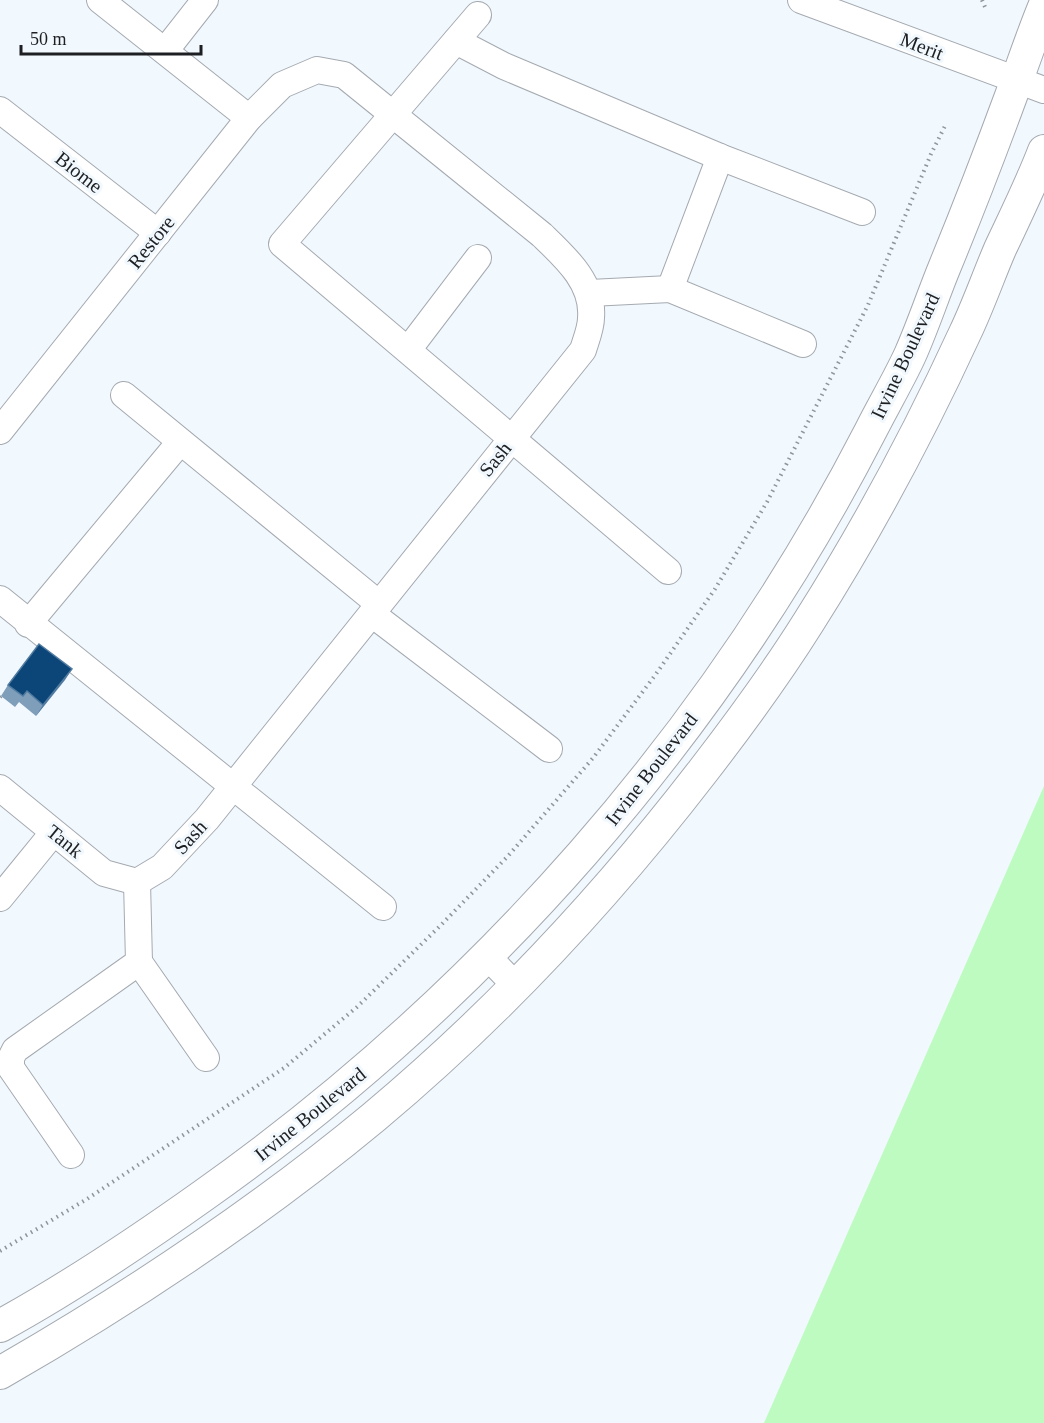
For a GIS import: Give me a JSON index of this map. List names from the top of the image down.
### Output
{
  "streets": {
    "main road": ["Irvine Boulevard"],
    "street": [
      "Merit",
      "Biome",
      "Restore",
      "Sash",
      "Tank"
    ]
  },
  "crossings": [
    ["Merit", "Irvine Boulevard"],
    ["Biome", "Restore"],
    ["Sash", "Tank"]
  ],
  "scale_bar": "50 m"
}
